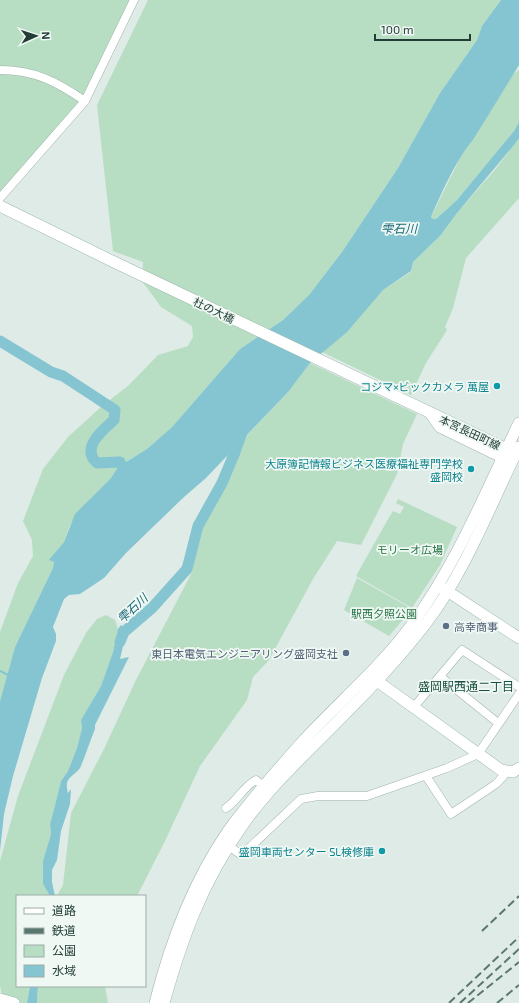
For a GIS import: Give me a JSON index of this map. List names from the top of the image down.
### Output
{
  "streets": {
    "street": ["杜の大橋", "本宮長田町線"]
  },
  "crossings": [
    ["杜の大橋", "本宮長田町線"]
  ],
  "districts": ["盛岡駅西通二丁目"],
  "water": ["雫石川"],
  "parks": ["モリーオ広場", "駅西夕照公園"],
  "places": [
    "コジマ×ビックカメラ 萬屋",
    "大原簿記情報ビジネス医療福祉専門学校 盛岡校",
    "高幸商事",
    "東日本電気エンジニアリング盛岡支社",
    "盛岡車両センター SL検修庫"
  ],
  "legend": [
    "道路",
    "鉄道",
    "公園",
    "水域"
  ],
  "scale_bar": "100 m",
  "north": "right"
}
